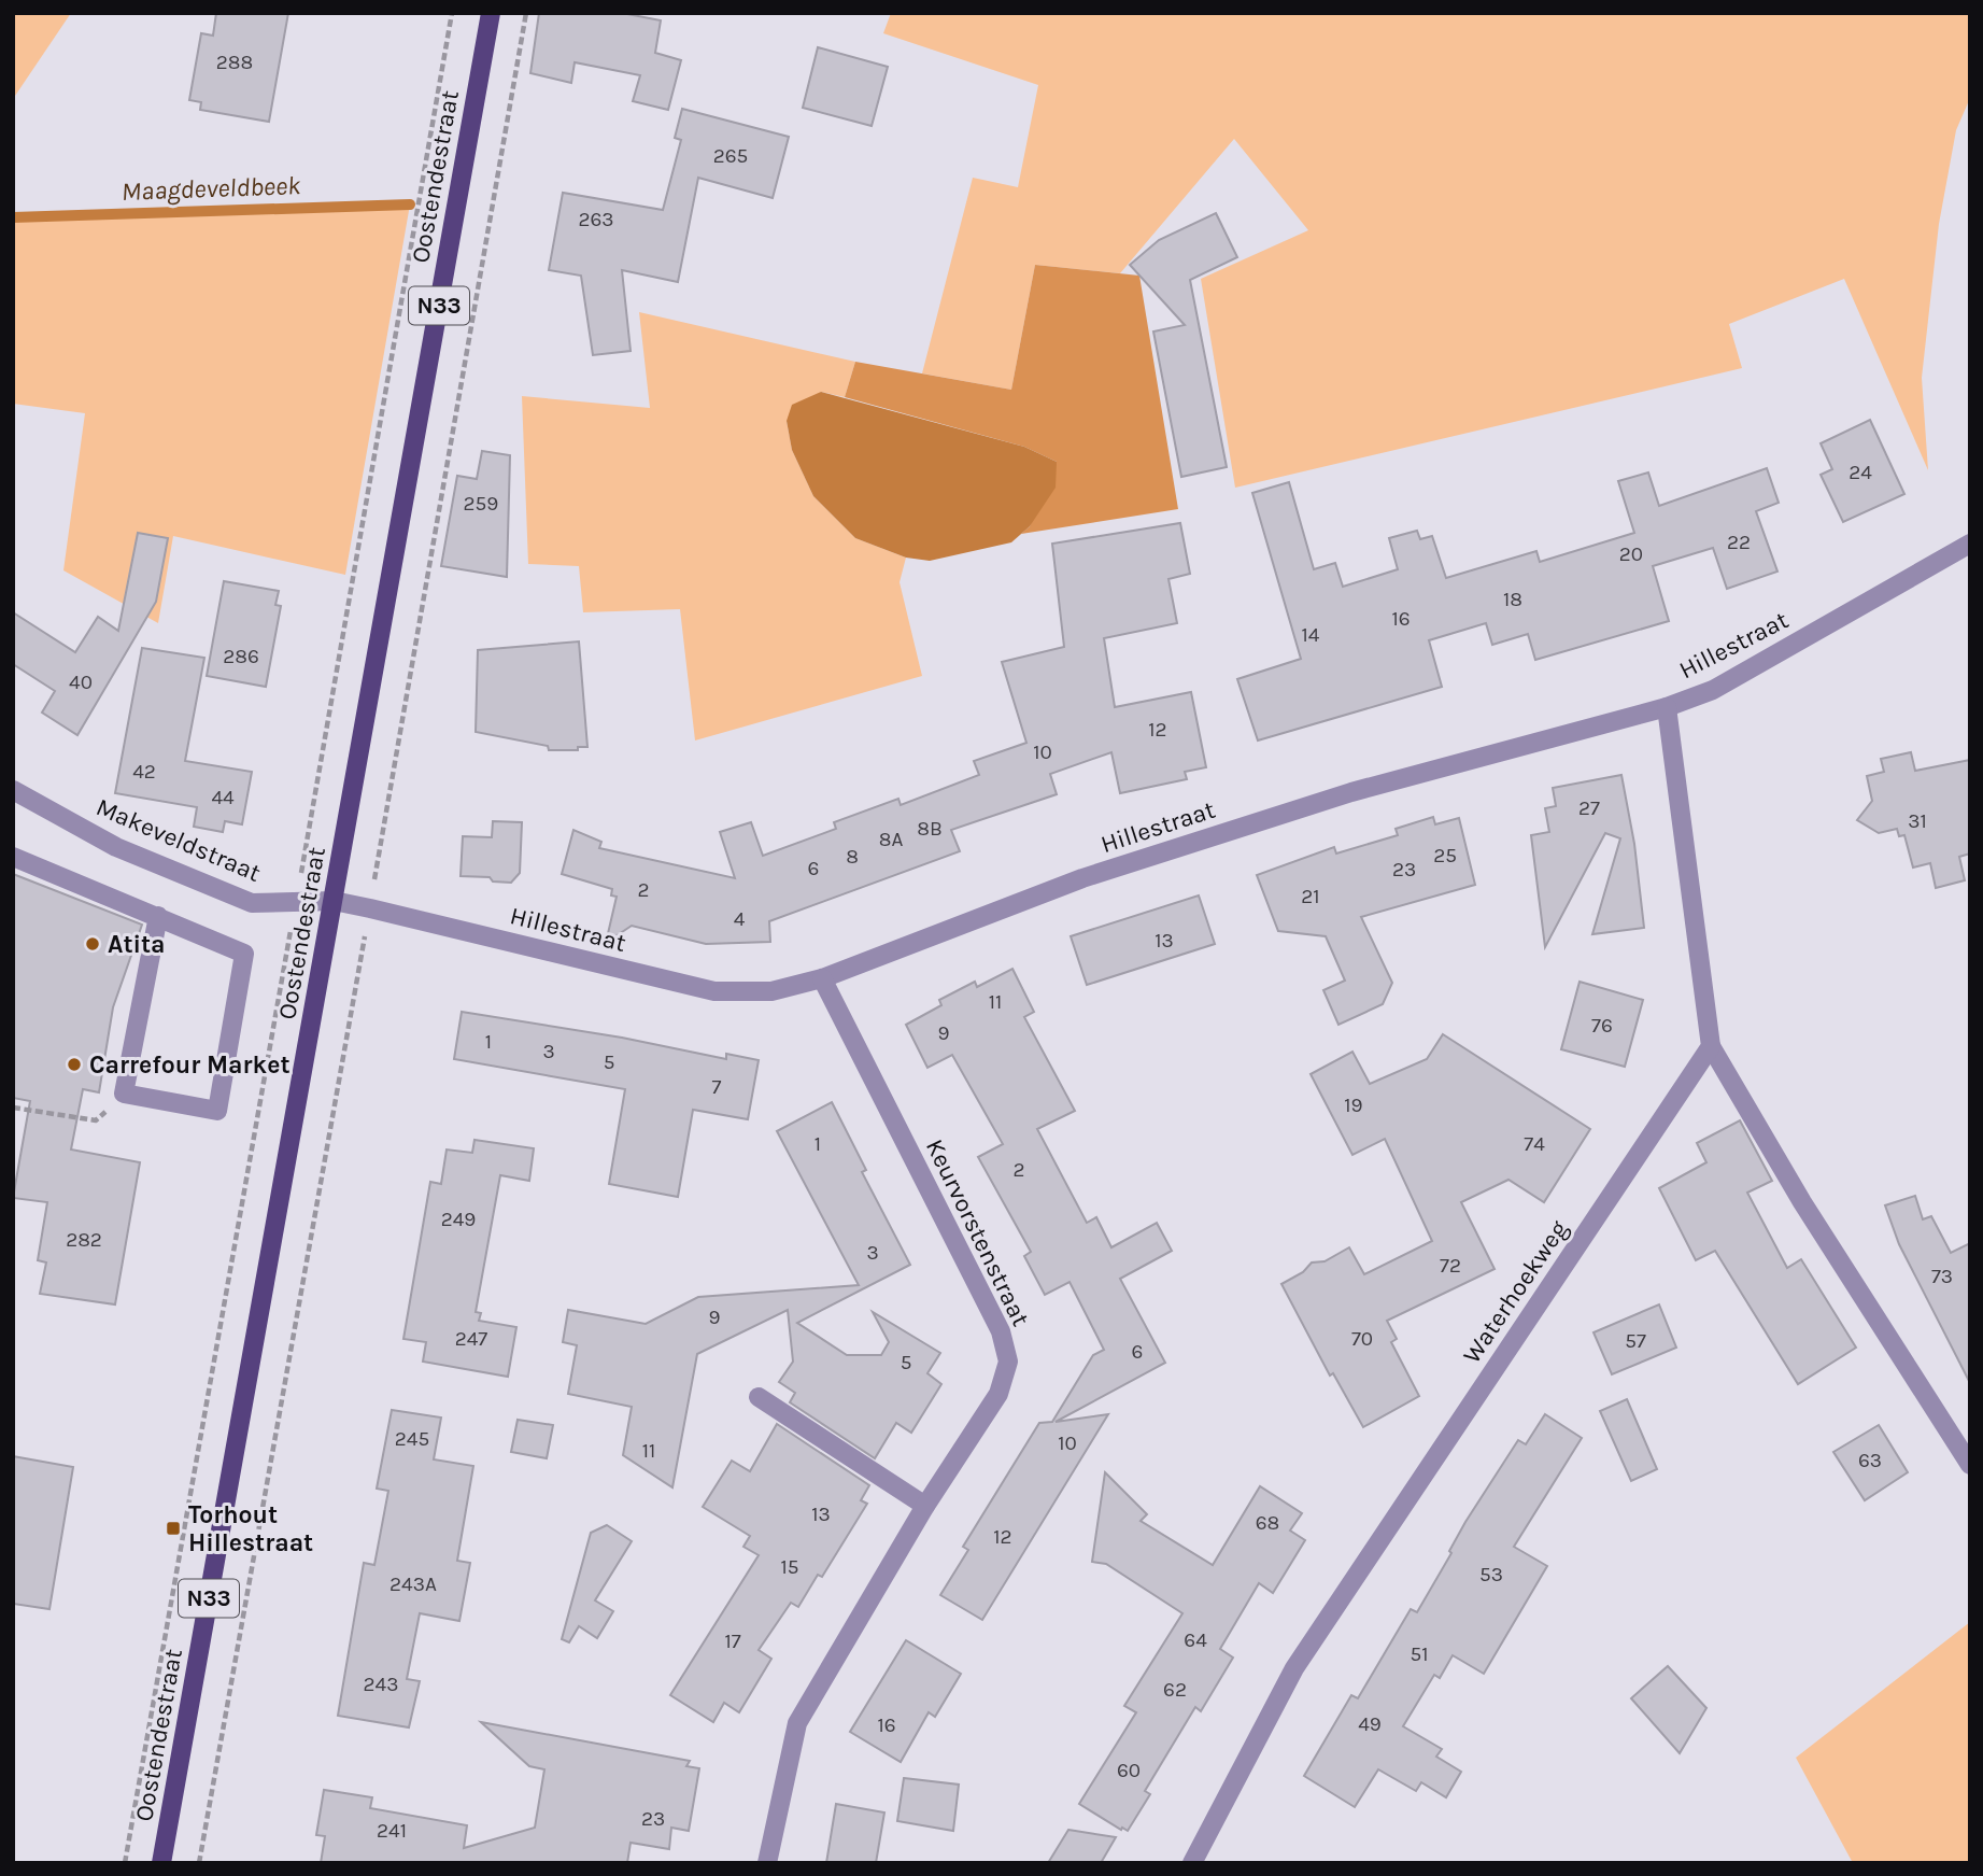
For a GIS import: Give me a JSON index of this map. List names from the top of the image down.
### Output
{
  "streets": {
    "main road": ["Oostendestraat", "N33"],
    "street": [
      "Hillestraat",
      "Makeveldstraat",
      "Keurvorstenstraat",
      "Waterhoekweg"
    ]
  },
  "crossings": [
    ["Oostendestraat", "Hillestraat"],
    ["Oostendestraat", "Makeveldstraat"],
    ["Hillestraat", "Makeveldstraat"],
    ["Hillestraat", "Keurvorstenstraat"]
  ],
  "water": ["Maagdeveldbeek"],
  "places": {
    "other": ["Atita", "Carrefour Market"],
    "transit": ["Torhout Hillestraat"]
  },
  "house_numbers": [
    "288",
    "265",
    "263",
    "24",
    "259",
    "22",
    "20",
    "18",
    "16",
    "14",
    "286",
    "40",
    "12",
    "10",
    "42",
    "44",
    "27",
    "31",
    "8B",
    "8A",
    "25",
    "8",
    "6",
    "23",
    "2",
    "21",
    "4",
    "13",
    "11",
    "76",
    "9",
    "1",
    "3",
    "5",
    "7",
    "19",
    "1",
    "74",
    "2",
    "249",
    "282",
    "3",
    "72",
    "73",
    "9",
    "247",
    "70",
    "57",
    "6",
    "5",
    "245",
    "10",
    "11",
    "63",
    "13",
    "68",
    "12",
    "15",
    "53",
    "243A",
    "64",
    "17",
    "51",
    "243",
    "62",
    "49",
    "16",
    "60",
    "23",
    "241"
  ]
}
